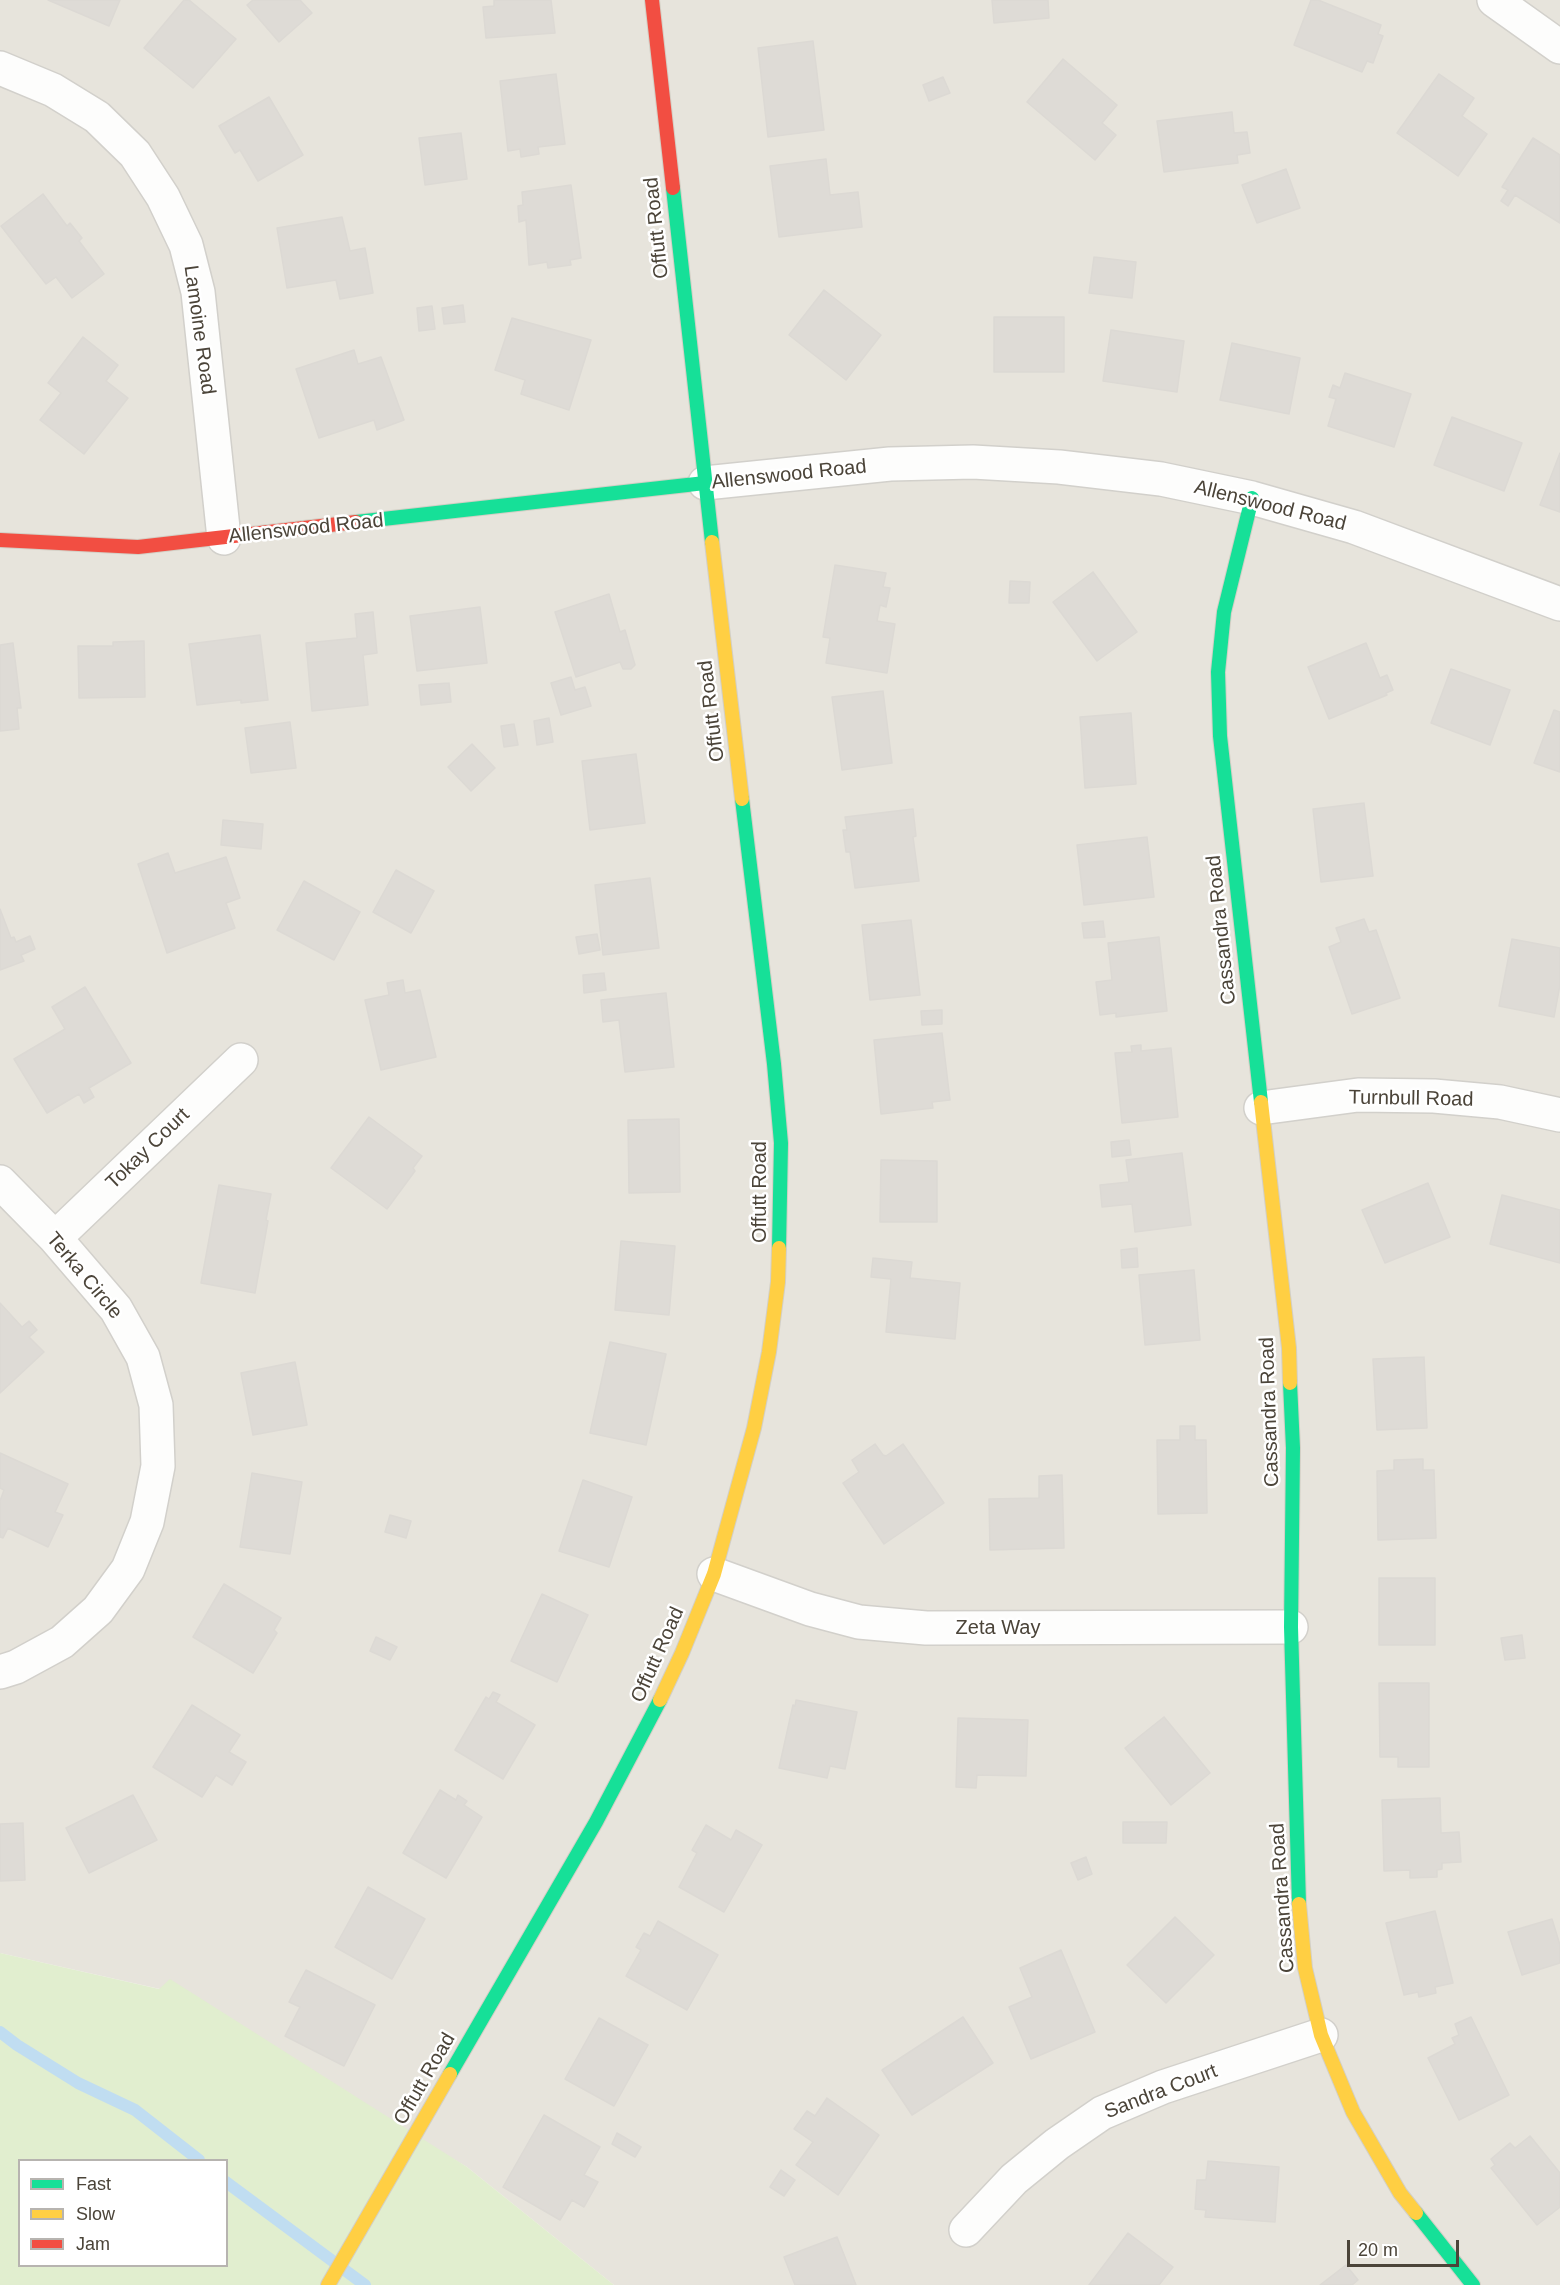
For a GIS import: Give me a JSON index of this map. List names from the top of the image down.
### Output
{
  "streets": {
    "street": [
      "Offutt Road",
      "Lamoine Road",
      "Allenswood Road",
      "Cassandra Road",
      "Turnbull Road",
      "Tokay Court",
      "Terka Circle",
      "Zeta Way",
      "Sandra Court"
    ]
  },
  "crossings": [
    ["Offutt Road", "Allenswood Road"],
    ["Offutt Road", "Zeta Way"],
    ["Lamoine Road", "Allenswood Road"],
    ["Allenswood Road", "Cassandra Road"],
    ["Cassandra Road", "Turnbull Road"],
    ["Cassandra Road", "Zeta Way"],
    ["Cassandra Road", "Sandra Court"],
    ["Tokay Court", "Terka Circle"]
  ],
  "legend": ["Fast", "Slow", "Jam"],
  "scale_bar": "20 m"
}
